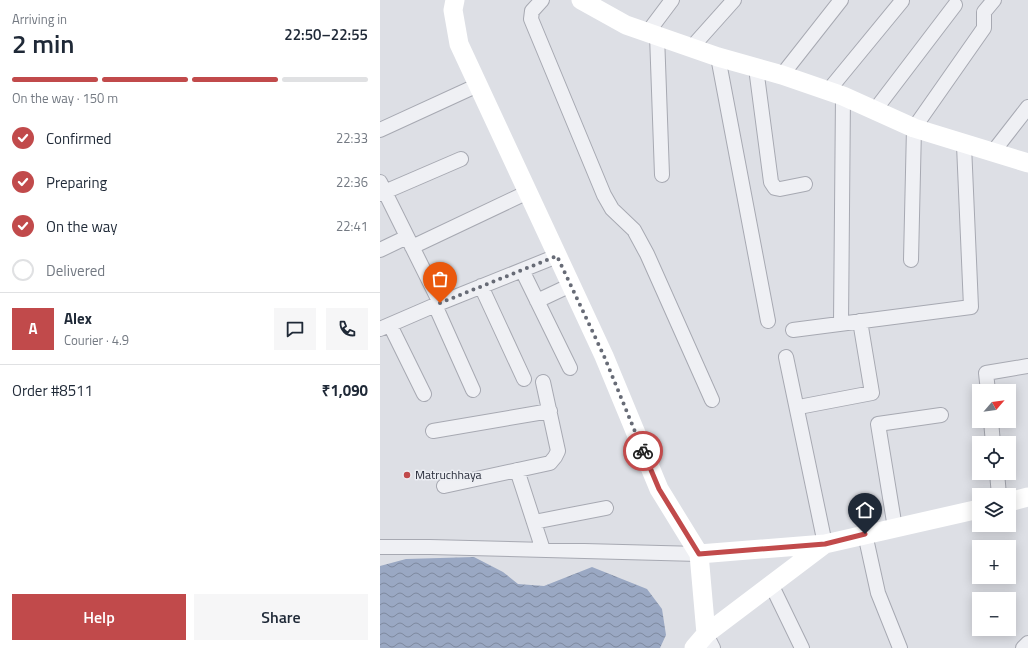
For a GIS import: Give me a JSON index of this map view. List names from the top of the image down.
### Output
{
  "places": ["Matruchhaya"],
  "north": "top right",
  "page": {
    "heading": ["2 min", "Arriving in", "22:50–22:55"],
    "panel": [
      "Alex",
      "Courier · 4.9",
      "Order #8511",
      "₹1,090"
    ],
    "bar": "On the way · 150 m",
    "list": [
      ["Confirmed", "22:33"],
      ["Preparing", "22:36"],
      ["On the way", "22:41"],
      "Delivered"
    ],
    "round": "A",
    "map_buttons": ["+", "−"],
    "buttons": ["Help", "Share"]
  }
}
